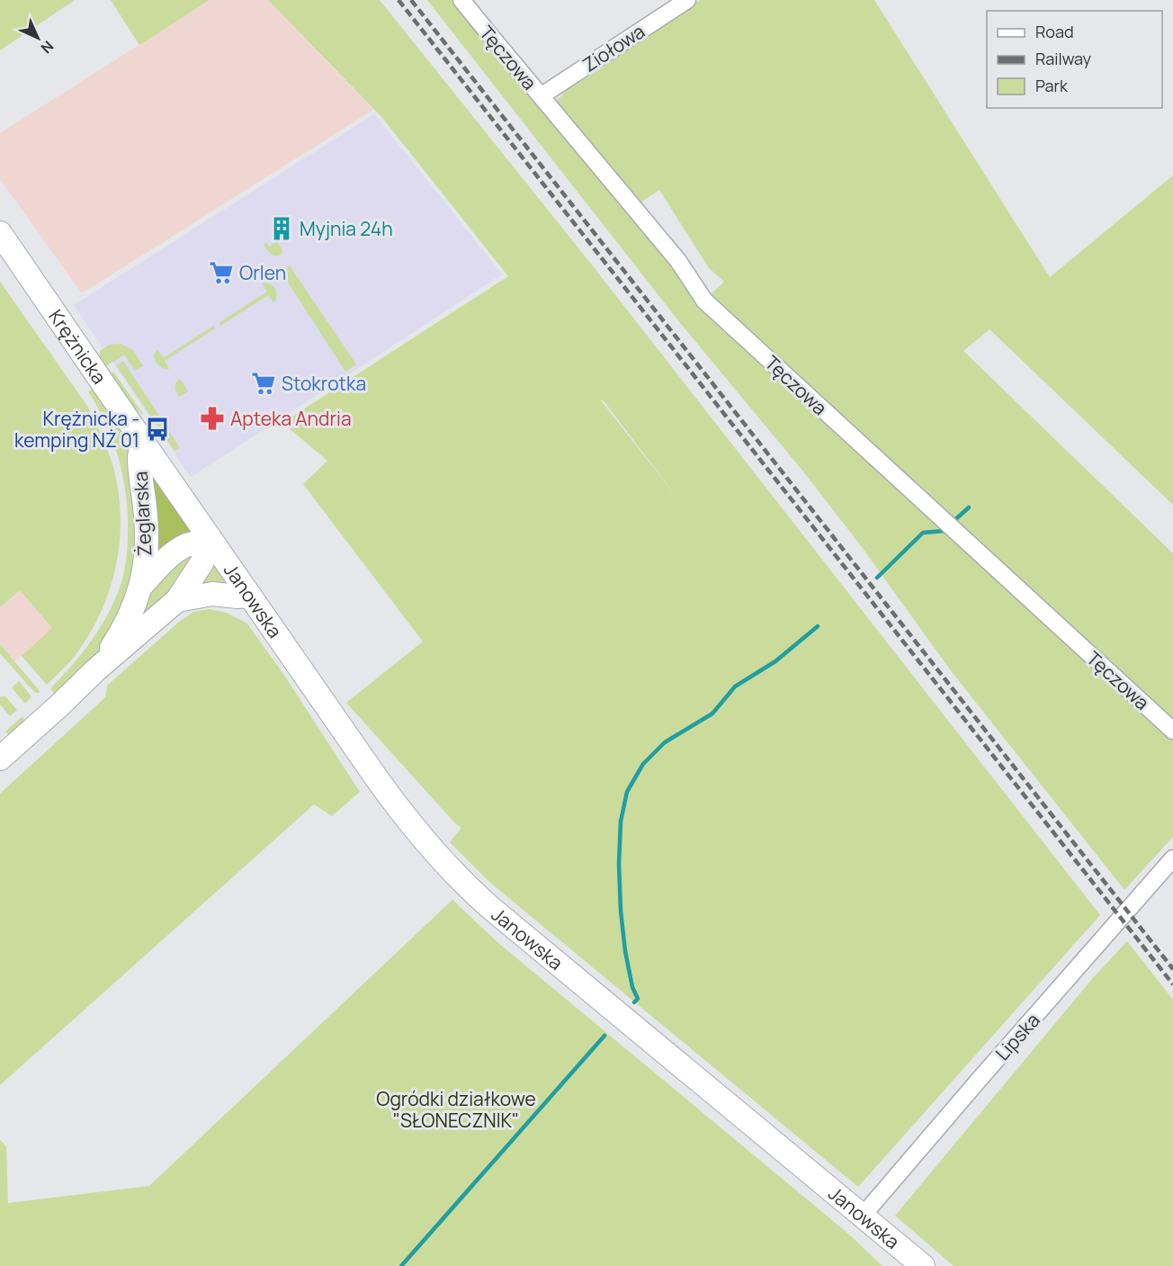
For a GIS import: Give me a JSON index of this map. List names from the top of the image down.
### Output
{
  "streets": {
    "street": [
      "Ziołowa",
      "Tęczowa",
      "Krężnicka",
      "Żeglarska",
      "Janowska",
      "Lipska"
    ]
  },
  "crossings": [
    ["Ziołowa", "Tęczowa"],
    ["Krężnicka", "Żeglarska"],
    ["Krężnicka", "Janowska"],
    ["Żeglarska", "Janowska"],
    ["Janowska", "Lipska"]
  ],
  "parks": ["Ogródki działkowe \"SŁONECZNIK\""],
  "places": {
    "building": ["Myjnia 24h"],
    "supermarket": ["Orlen", "Stokrotka"],
    "pharmacy": ["Apteka Andria"],
    "bus stop": ["Krężnicka - kemping NŻ 01"]
  },
  "legend": ["Road", "Railway", "Park"],
  "north": "bottom right"
}
